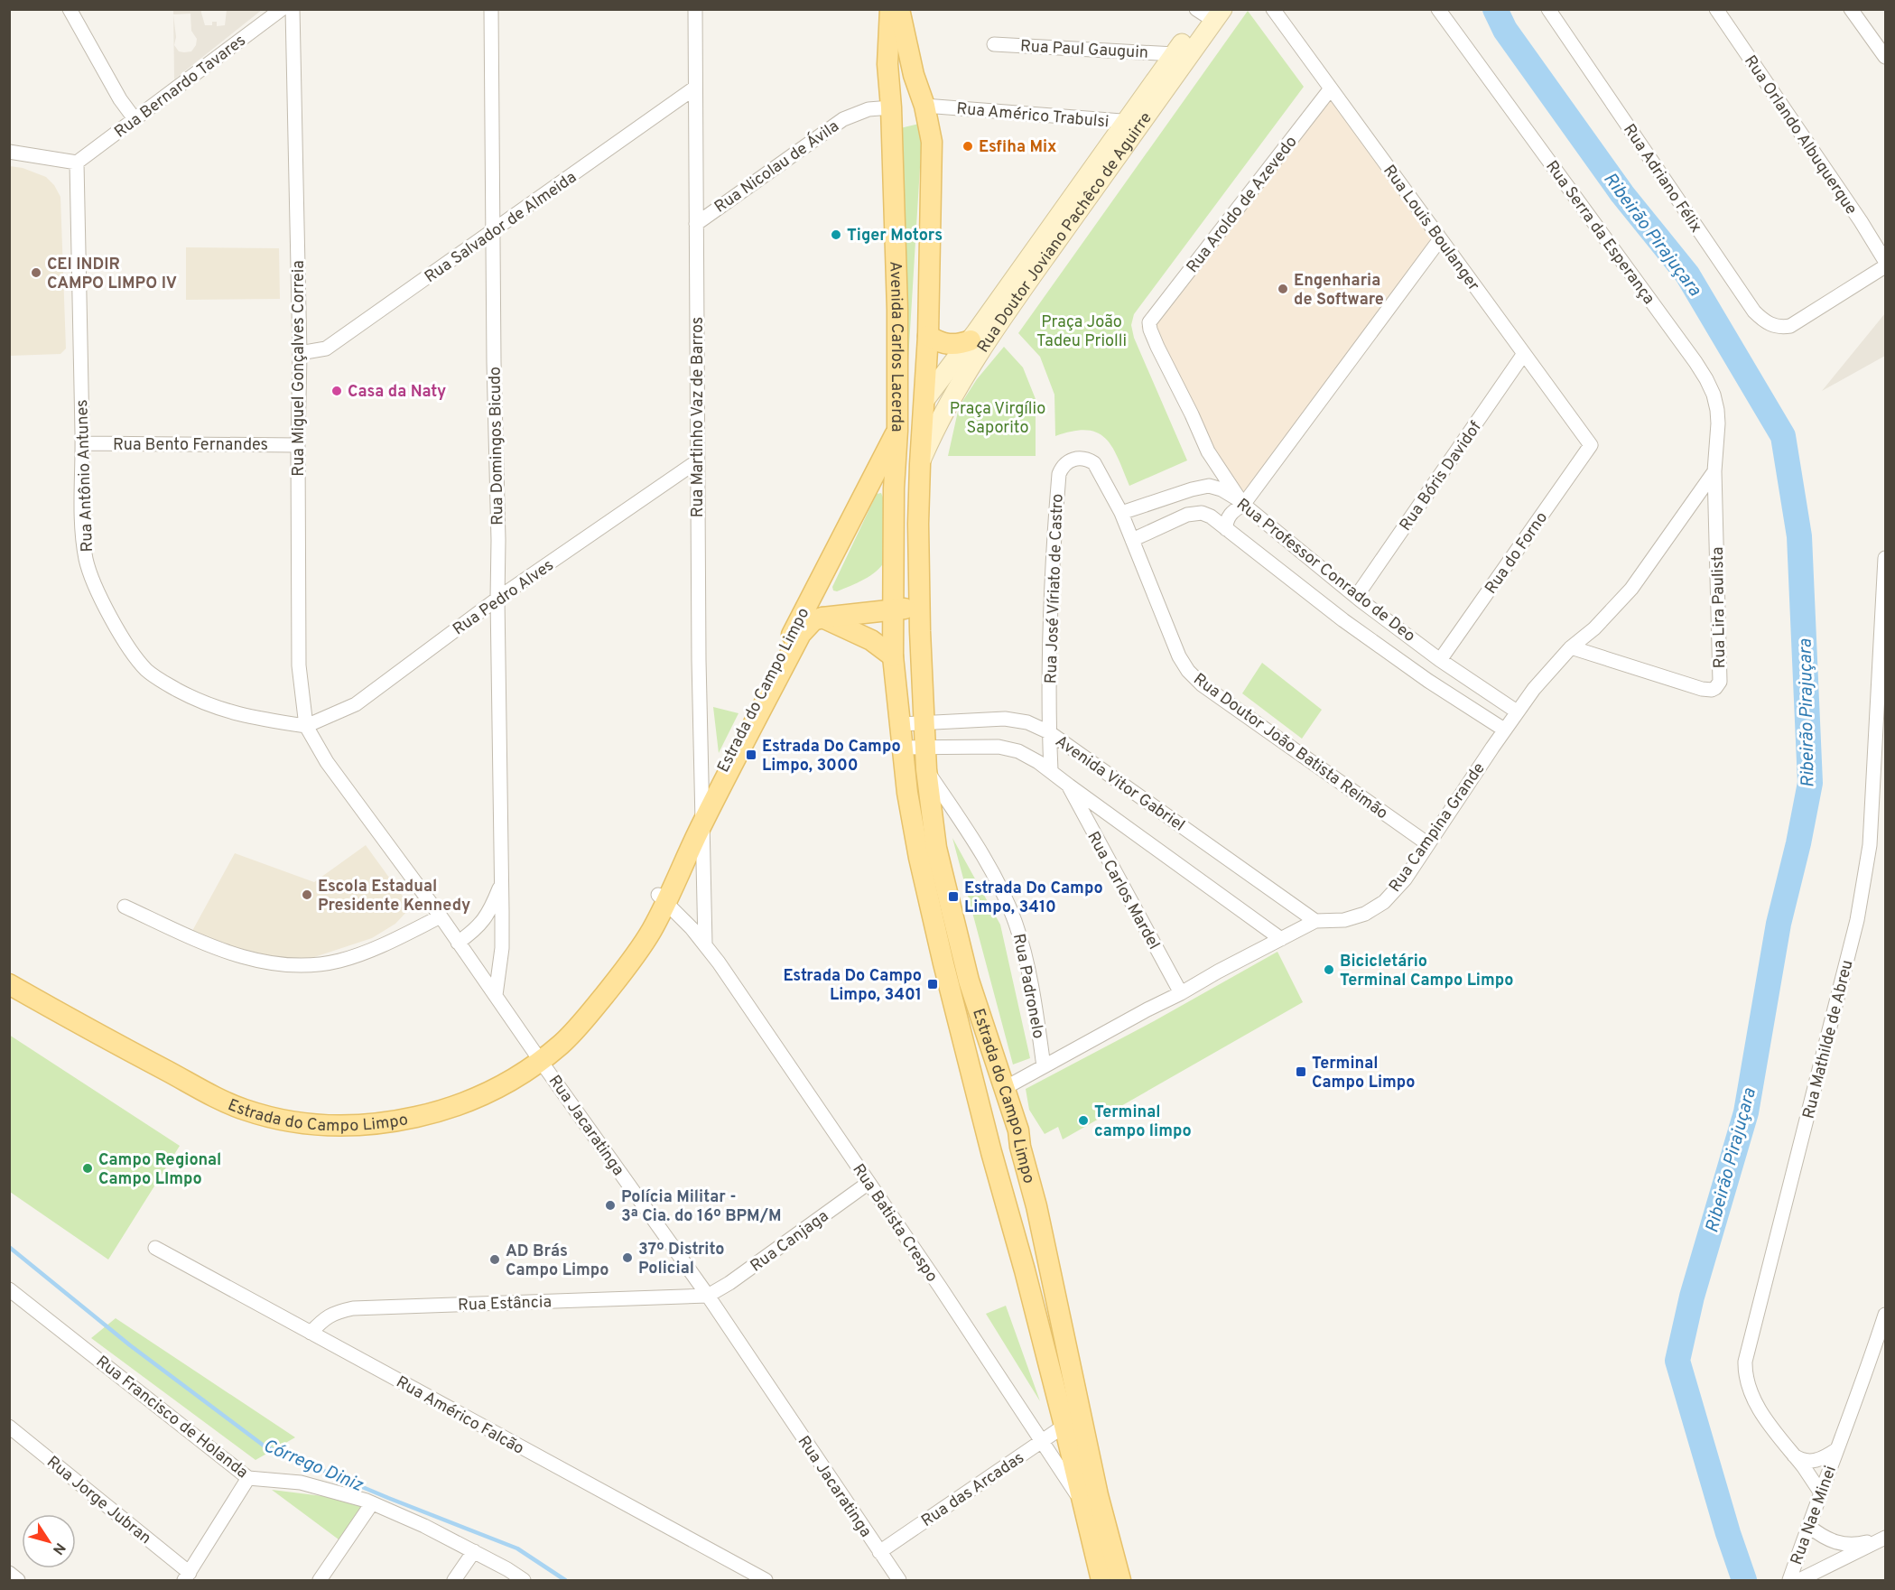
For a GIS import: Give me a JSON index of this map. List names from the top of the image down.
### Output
{
  "streets": {
    "main road": ["Rua Doutor Joviano Pachêco de Aguirre", "Avenida Carlos Lacerda", "Estrada do Campo Limpo"],
    "street": [
      "Rua Paul Gauguin",
      "Rua Bernardo Tavares",
      "Rua Américo Trabulsi",
      "Rua Orlando Albuquerque",
      "Rua Nicolau de Ávila",
      "Rua Adriano Félix",
      "Rua Aroldo de Azevedo",
      "Rua Salvador de Almeida",
      "Rua Louis Boulanger",
      "Rua Serra da Esperança",
      "Rua Miguel Gonçalves Correia",
      "Rua Martinho Vaz de Barros",
      "Rua Bento Fernandes",
      "Rua Domingos Bicudo",
      "Rua Antônio Antunes",
      "Rua Bóris Davidof",
      "Rua do Forno",
      "Rua Professor Conrado de Deo",
      "Rua José Víriato de Castro",
      "Rua Pedro Alves",
      "Rua Lira Paulista",
      "Rua Doutor João Batista Reimão",
      "Avenida Vitor Gabriel",
      "Rua Campina Grande",
      "Rua Carlos Mardel",
      "Rua Padronelo",
      "Rua Mathilde de Abreu",
      "Rua Jacaratinga",
      "Rua Batista Crespo",
      "Rua Canjaga",
      "Rua Estância",
      "Rua Américo Falcão",
      "Rua Francisco de Holanda",
      "Rua das Arcadas",
      "Rua Jorge Jubran",
      "Rua Nae Minei"
    ]
  },
  "crossings": [
    ["Rua Paul Gauguin", "Rua Doutor Joviano Pachêco de Aguirre"],
    ["Rua Bernardo Tavares", "Rua Antônio Antunes"],
    ["Rua Américo Trabulsi", "Rua Doutor Joviano Pachêco de Aguirre"],
    ["Rua Américo Trabulsi", "Avenida Carlos Lacerda"],
    ["Rua Nicolau de Ávila", "Avenida Carlos Lacerda"],
    ["Rua Nicolau de Ávila", "Rua Martinho Vaz de Barros"],
    ["Rua Aroldo de Azevedo", "Rua Louis Boulanger"],
    ["Rua Aroldo de Azevedo", "Rua Professor Conrado de Deo"],
    ["Rua Salvador de Almeida", "Rua Miguel Gonçalves Correia"],
    ["Rua Salvador de Almeida", "Rua Martinho Vaz de Barros"],
    ["Rua Salvador de Almeida", "Rua Domingos Bicudo"],
    ["Rua Louis Boulanger", "Rua Bóris Davidof"],
    ["Rua Louis Boulanger", "Rua do Forno"],
    ["Rua Serra da Esperança", "Rua Lira Paulista"],
    ["Rua Serra da Esperança", "Rua Campina Grande"],
    ["Rua Doutor Joviano Pachêco de Aguirre", "Avenida Carlos Lacerda"],
    ["Rua Doutor Joviano Pachêco de Aguirre", "Estrada do Campo Limpo"],
    ["Avenida Carlos Lacerda", "Estrada do Campo Limpo"],
    ["Rua Miguel Gonçalves Correia", "Rua Bento Fernandes"],
    ["Rua Miguel Gonçalves Correia", "Rua Antônio Antunes"],
    ["Rua Miguel Gonçalves Correia", "Rua Pedro Alves"],
    ["Rua Miguel Gonçalves Correia", "Rua Jacaratinga"],
    ["Rua Martinho Vaz de Barros", "Rua Pedro Alves"],
    ["Rua Martinho Vaz de Barros", "Estrada do Campo Limpo"],
    ["Rua Bento Fernandes", "Rua Antônio Antunes"],
    ["Rua Domingos Bicudo", "Rua Pedro Alves"],
    ["Rua Domingos Bicudo", "Rua Jacaratinga"],
    ["Rua Antônio Antunes", "Rua Pedro Alves"],
    ["Rua Antônio Antunes", "Rua Jacaratinga"],
    ["Rua Bóris Davidof", "Rua Professor Conrado de Deo"],
    ["Rua do Forno", "Rua Professor Conrado de Deo"],
    ["Rua Professor Conrado de Deo", "Rua José Víriato de Castro"],
    ["Rua Professor Conrado de Deo", "Rua Doutor João Batista Reimão"],
    ["Rua Professor Conrado de Deo", "Rua Campina Grande"],
    ["Rua José Víriato de Castro", "Rua Doutor João Batista Reimão"],
    ["Rua José Víriato de Castro", "Avenida Vitor Gabriel"],
    ["Rua Pedro Alves", "Rua Jacaratinga"],
    ["Rua Lira Paulista", "Rua Campina Grande"],
    ["Estrada do Campo Limpo", "Avenida Vitor Gabriel"],
    ["Estrada do Campo Limpo", "Rua Campina Grande"],
    ["Estrada do Campo Limpo", "Rua Padronelo"],
    ["Estrada do Campo Limpo", "Rua Jacaratinga"],
    ["Estrada do Campo Limpo", "Rua Batista Crespo"],
    ["Estrada do Campo Limpo", "Rua das Arcadas"],
    ["Rua Doutor João Batista Reimão", "Rua Campina Grande"],
    ["Avenida Vitor Gabriel", "Rua Campina Grande"],
    ["Avenida Vitor Gabriel", "Rua Carlos Mardel"],
    ["Rua Campina Grande", "Rua Carlos Mardel"],
    ["Rua Campina Grande", "Rua Padronelo"],
    ["Rua Mathilde de Abreu", "Rua Nae Minei"],
    ["Rua Jacaratinga", "Rua Canjaga"],
    ["Rua Jacaratinga", "Rua Estância"],
    ["Rua Jacaratinga", "Rua das Arcadas"],
    ["Rua Batista Crespo", "Rua Canjaga"],
    ["Rua Batista Crespo", "Rua das Arcadas"],
    ["Rua Canjaga", "Rua Estância"],
    ["Rua Estância", "Rua Américo Falcão"]
  ],
  "water": ["Ribeirão Pirajuçara", "Córrego Diniz"],
  "parks": ["Praça João Tadeu Priolli", "Praça Virgílio Saporito"],
  "places": {
    "other": [
      "Esfiha Mix",
      "Tiger Motors",
      "CEI INDIR CAMPO LIMPO IV",
      "Engenharia de Software",
      "Casa da Naty",
      "Escola Estadual Presidente Kennedy",
      "Bicicletário Terminal Campo Limpo",
      "Terminal campo limpo",
      "Campo Regional Campo LImpo",
      "Polícia Militar - 3ª Cia. do 16º BPM/M",
      "37º Distrito Policial",
      "AD Brás Campo Limpo"
    ],
    "transit": [
      "Estrada Do Campo Limpo, 3000",
      "Estrada Do Campo Limpo, 3410",
      "Estrada Do Campo Limpo, 3401",
      "Terminal Campo Limpo"
    ]
  },
  "north": "bottom right"
}
